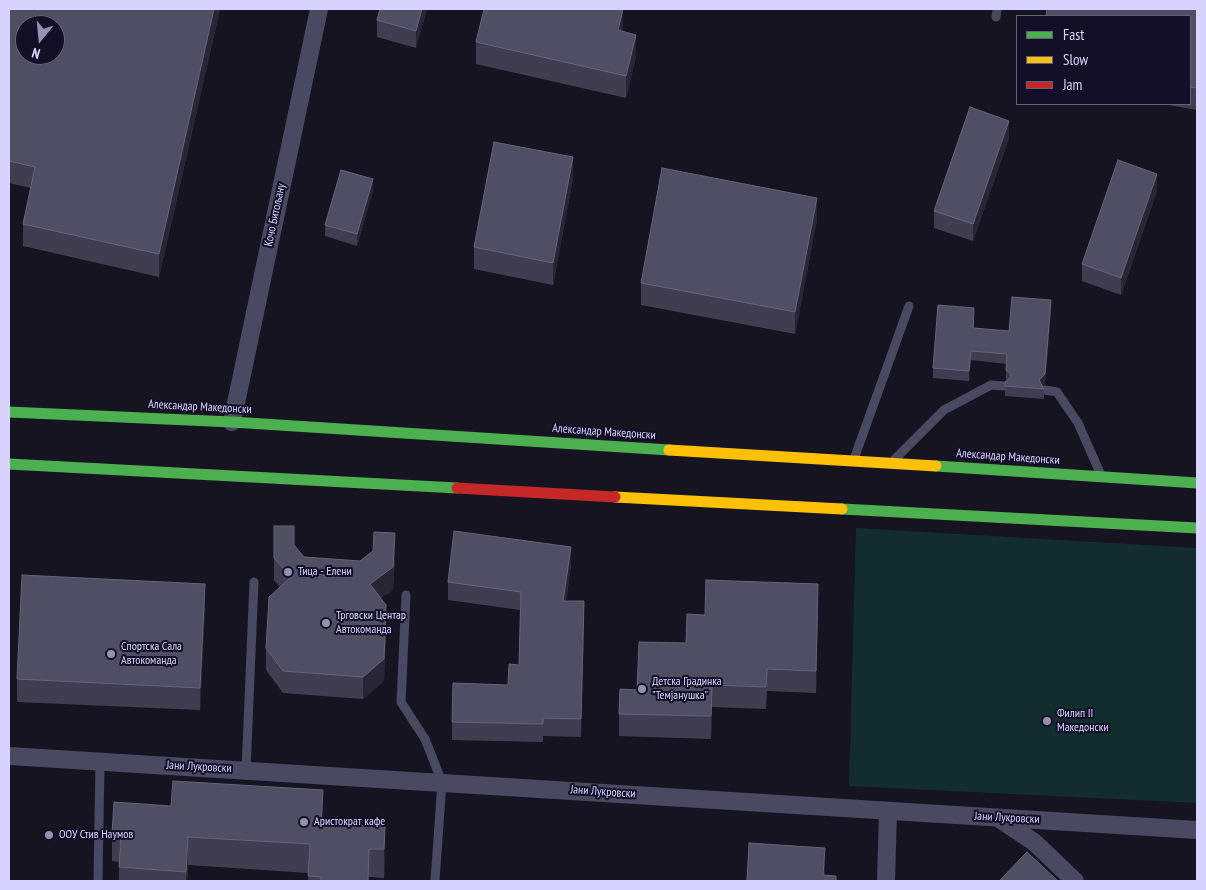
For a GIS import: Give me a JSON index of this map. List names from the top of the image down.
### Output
{
  "streets": {
    "street": ["Кочо Битољану", "Александар Македонски", "Јани Лукровски"]
  },
  "crossings": [
    ["Кочо Битољану", "Александар Македонски"]
  ],
  "places": [
    "Тица - Елени",
    "Трговски Центар Автокоманда",
    "Спортска Сала Автокоманда",
    "Детска Градинка \"Темјанушка\"",
    "Филип II Македонски",
    "Аристократ кафе",
    "ООУ Стив Наумов"
  ],
  "legend": ["Fast", "Slow", "Jam"],
  "north": "bottom"
}
